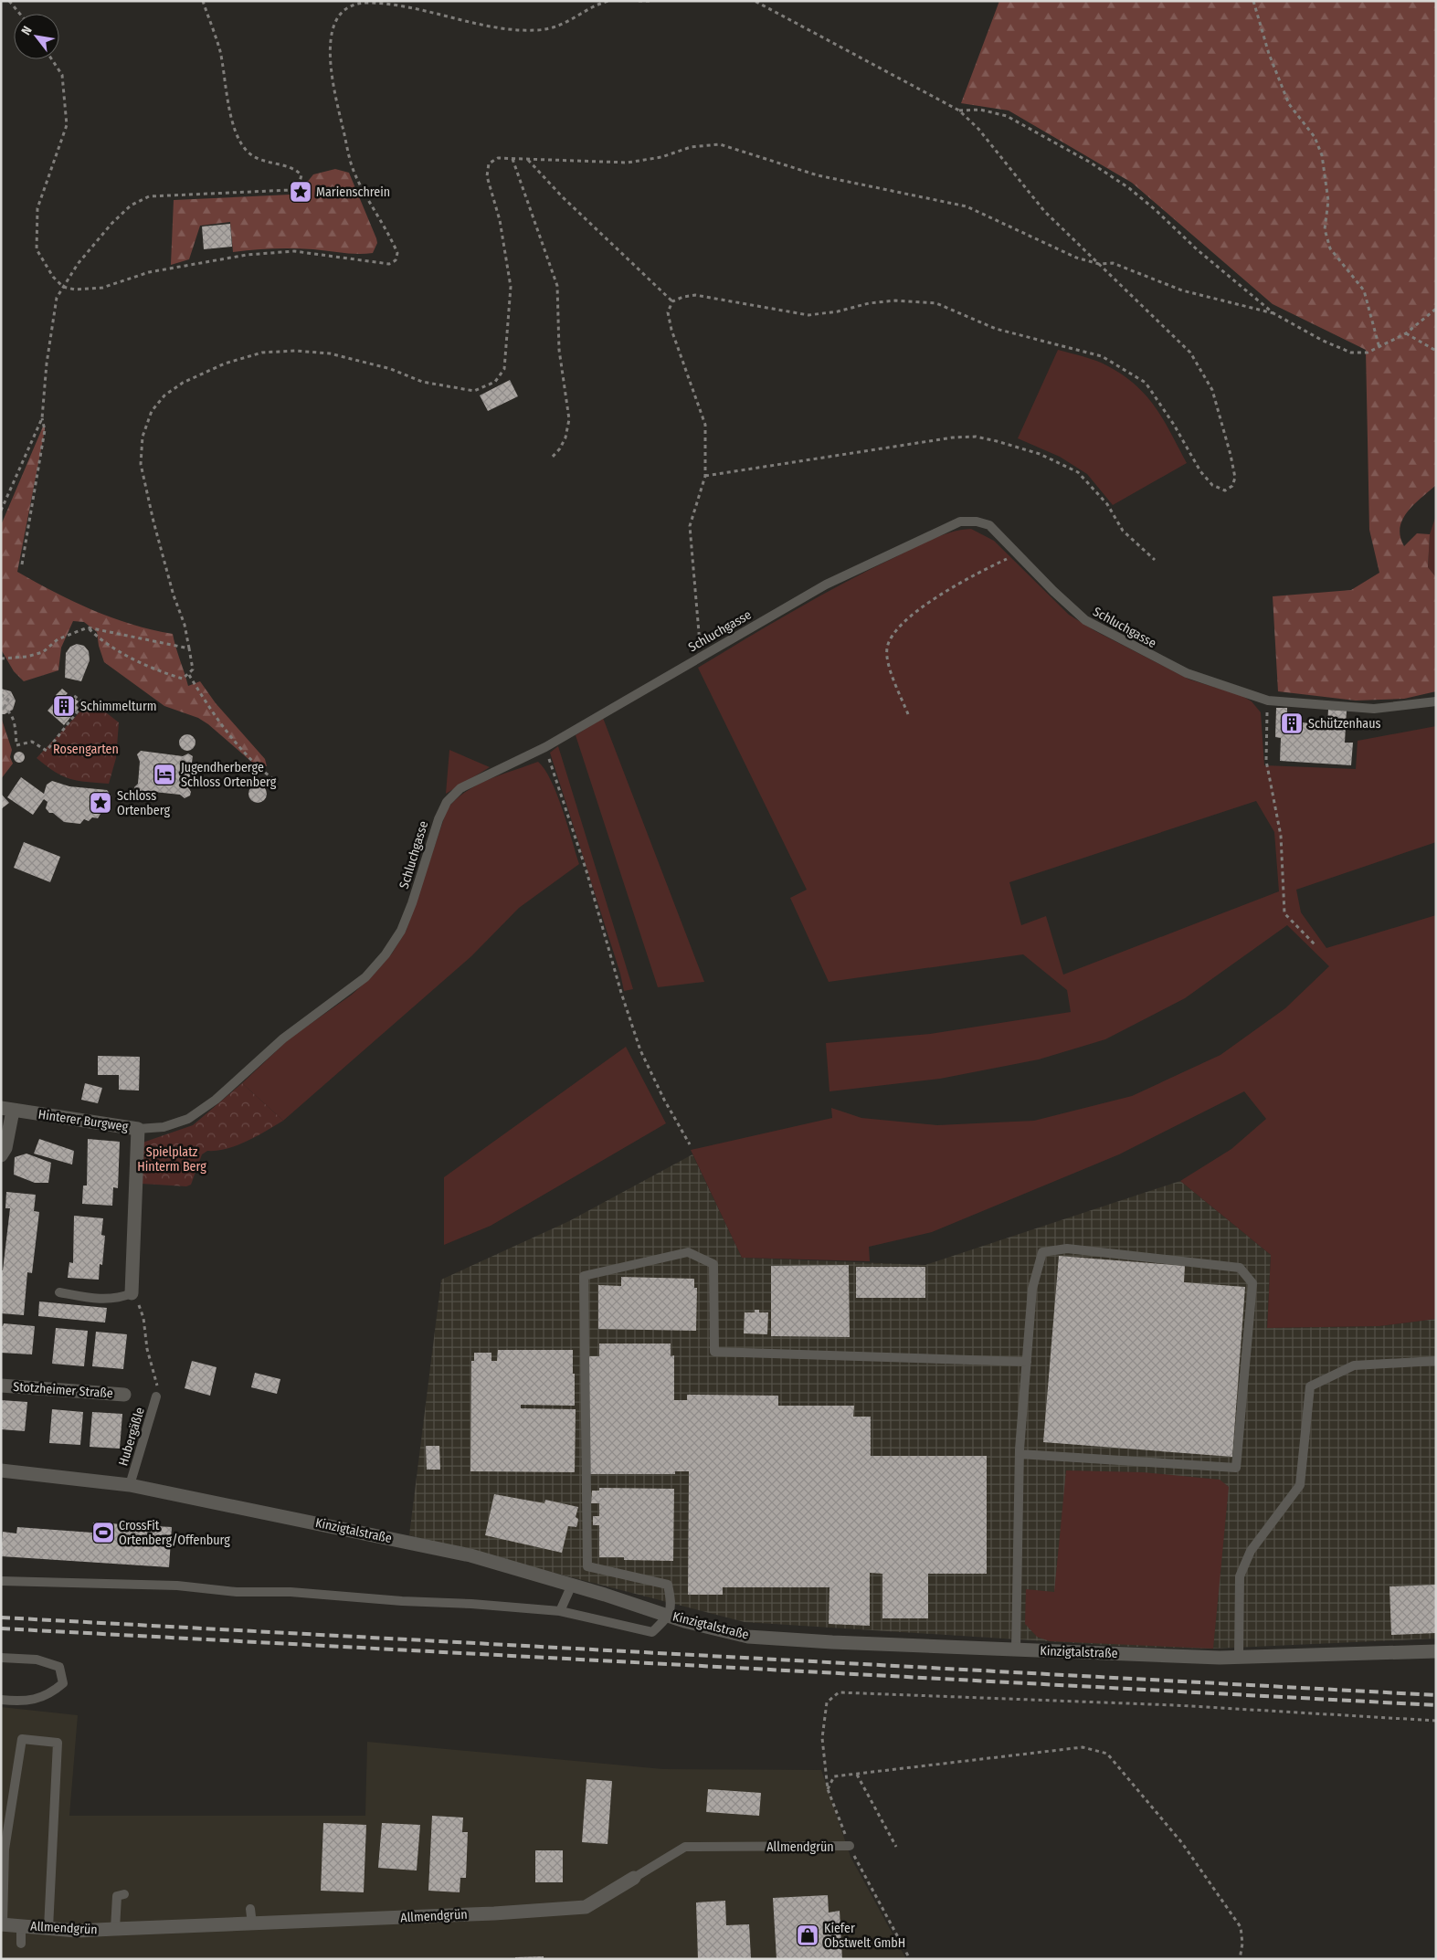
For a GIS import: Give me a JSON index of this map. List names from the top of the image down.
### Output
{
  "streets": {
    "main road": [
      "Hinterer Burgweg",
      "Stotzheimer Straße",
      "Kinzigtalstraße",
      "Allmendgrün"
    ],
    "lane": ["Schluchgasse", "Hubergäßle"]
  },
  "crossings": [
    ["Schluchgasse", "Hinterer Burgweg"],
    ["Hubergäßle", "Kinzigtalstraße"]
  ],
  "parks": ["Rosengarten", "Spielplatz Hinterm Berg"],
  "places": {
    "place": ["Marienschrein", "Schloss Ortenberg"],
    "building": ["Schimmelturm", "Schützenhaus"],
    "hotel": ["Jugendherberge Schloss Ortenberg"],
    "sports": ["CrossFit Ortenberg/Offenburg"],
    "shop": ["Kiefer Obstwelt GmbH"]
  },
  "north": "top left"
}
